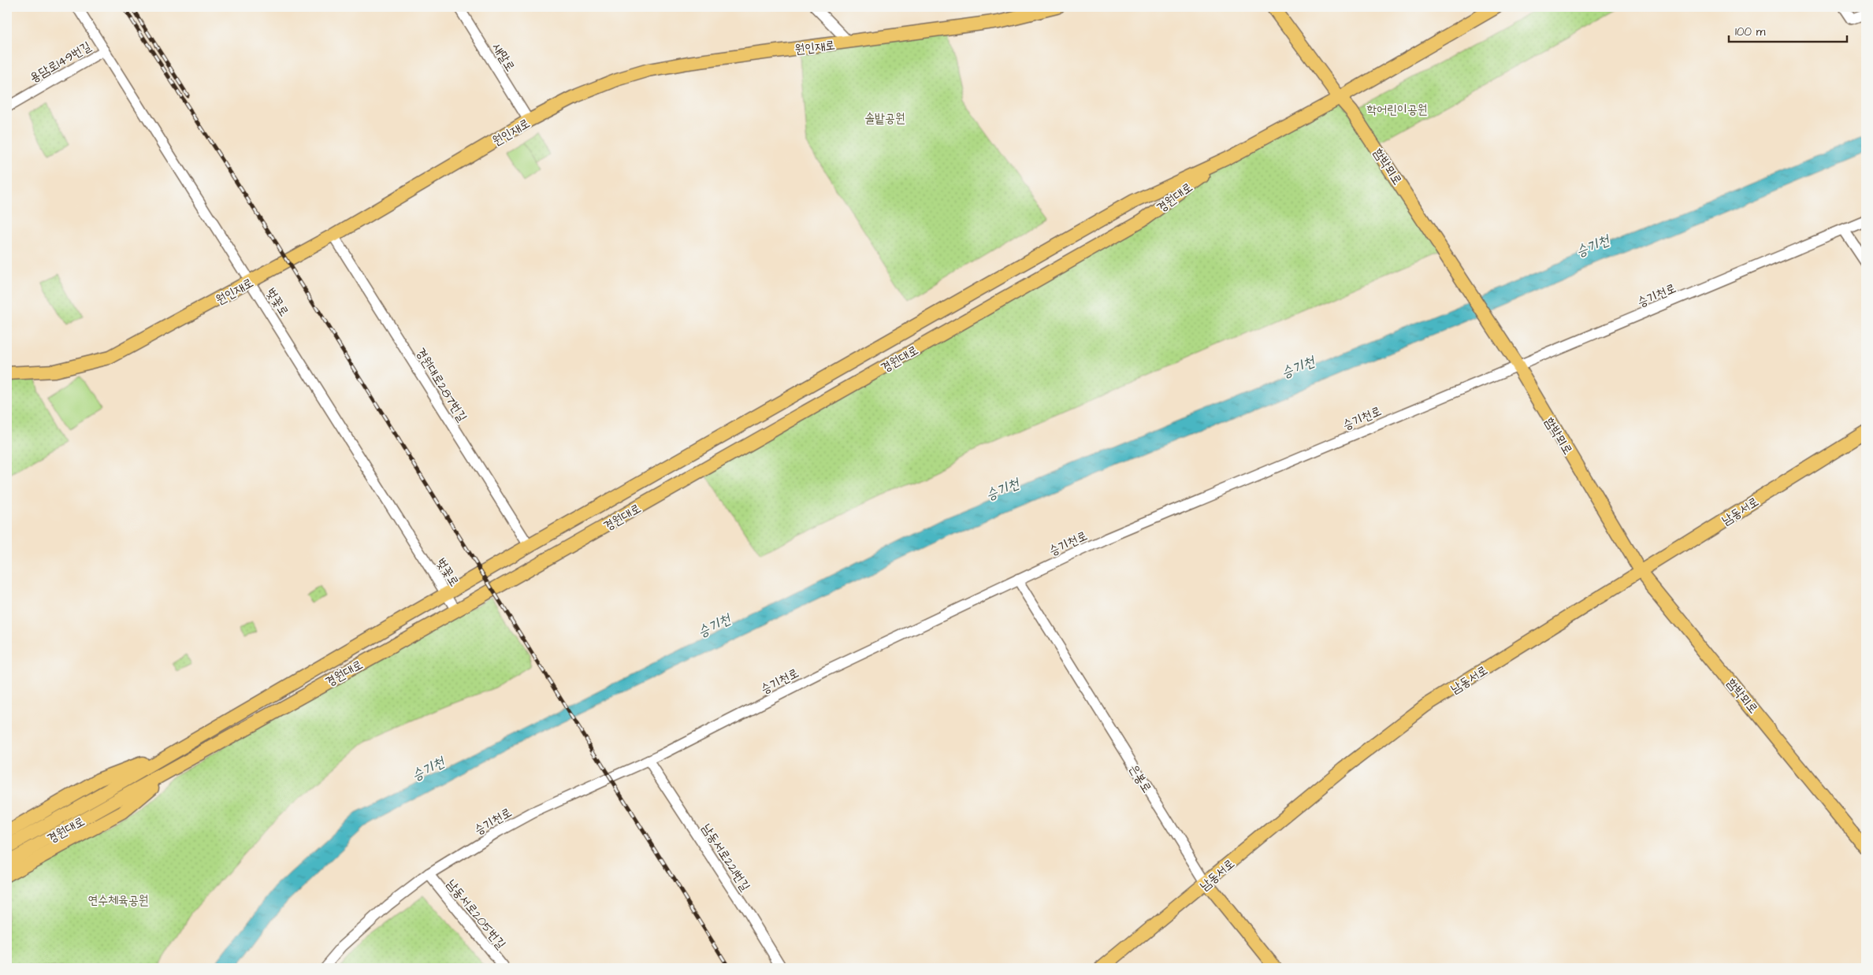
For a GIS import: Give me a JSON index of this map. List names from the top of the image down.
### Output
{
  "streets": {
    "main road": [
      "원인재로",
      "함박뫼로",
      "경원대로",
      "남동서로",
      "은봉로"
    ],
    "street": [
      "새말로",
      "용담로149번길",
      "승기천로",
      "벚꽃로",
      "경원대로287번길",
      "남동서로221번길",
      "남동서로205번길"
    ]
  },
  "crossings": [
    ["원인재로", "새말로"],
    ["원인재로", "벚꽃로"],
    ["원인재로", "경원대로287번길"],
    ["용담로149번길", "벚꽃로"],
    ["함박뫼로", "경원대로"],
    ["함박뫼로", "승기천로"],
    ["함박뫼로", "남동서로"],
    ["경원대로", "벚꽃로"],
    ["경원대로", "경원대로287번길"],
    ["승기천로", "은봉로"],
    ["승기천로", "남동서로221번길"],
    ["승기천로", "남동서로205번길"],
    ["남동서로", "은봉로"]
  ],
  "water": ["승기천"],
  "parks": ["학어린이공원", "솔밭공원", "연수체육공원"],
  "scale_bar": "100 m"
}
